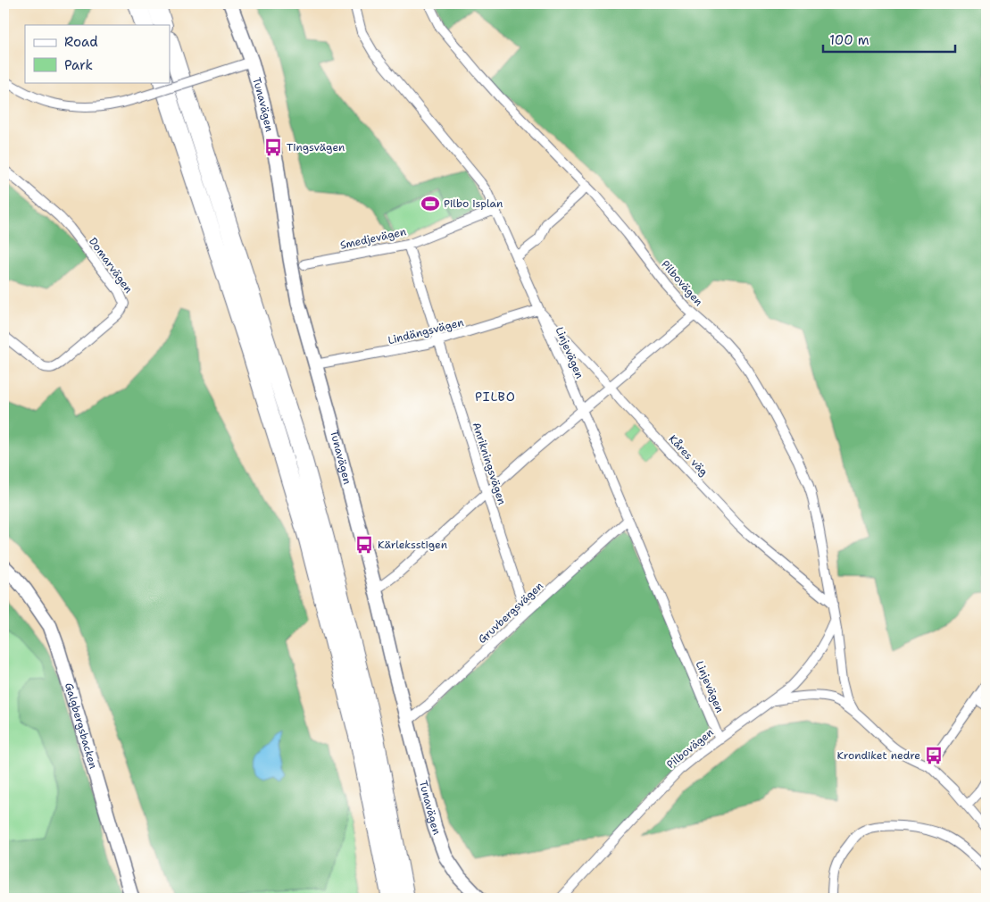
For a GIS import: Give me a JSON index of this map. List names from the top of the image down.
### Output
{
  "streets": {
    "street": [
      "Tunavägen",
      "Smedjevägen",
      "Domarvägen",
      "Pilbovägen",
      "Lindängsvägen",
      "Linjevägen",
      "Kåres väg",
      "Anrikningsvägen",
      "Gruvbergsvägen",
      "Galgbergsbacken"
    ]
  },
  "crossings": [
    ["Tunavägen", "Lindängsvägen"],
    ["Tunavägen", "Gruvbergsvägen"],
    ["Smedjevägen", "Linjevägen"],
    ["Smedjevägen", "Anrikningsvägen"],
    ["Pilbovägen", "Linjevägen"],
    ["Pilbovägen", "Kåres väg"],
    ["Lindängsvägen", "Linjevägen"],
    ["Lindängsvägen", "Kåres väg"],
    ["Lindängsvägen", "Anrikningsvägen"],
    ["Linjevägen", "Kåres väg"],
    ["Linjevägen", "Gruvbergsvägen"],
    ["Anrikningsvägen", "Gruvbergsvägen"]
  ],
  "districts": ["PILBO"],
  "places": {
    "bus stop": ["Tingsvägen", "Kärleksstigen", "Krondiket nedre"],
    "sports": ["Pilbo isplan"]
  },
  "legend": ["Road", "Park"],
  "scale_bar": "100 m"
}
